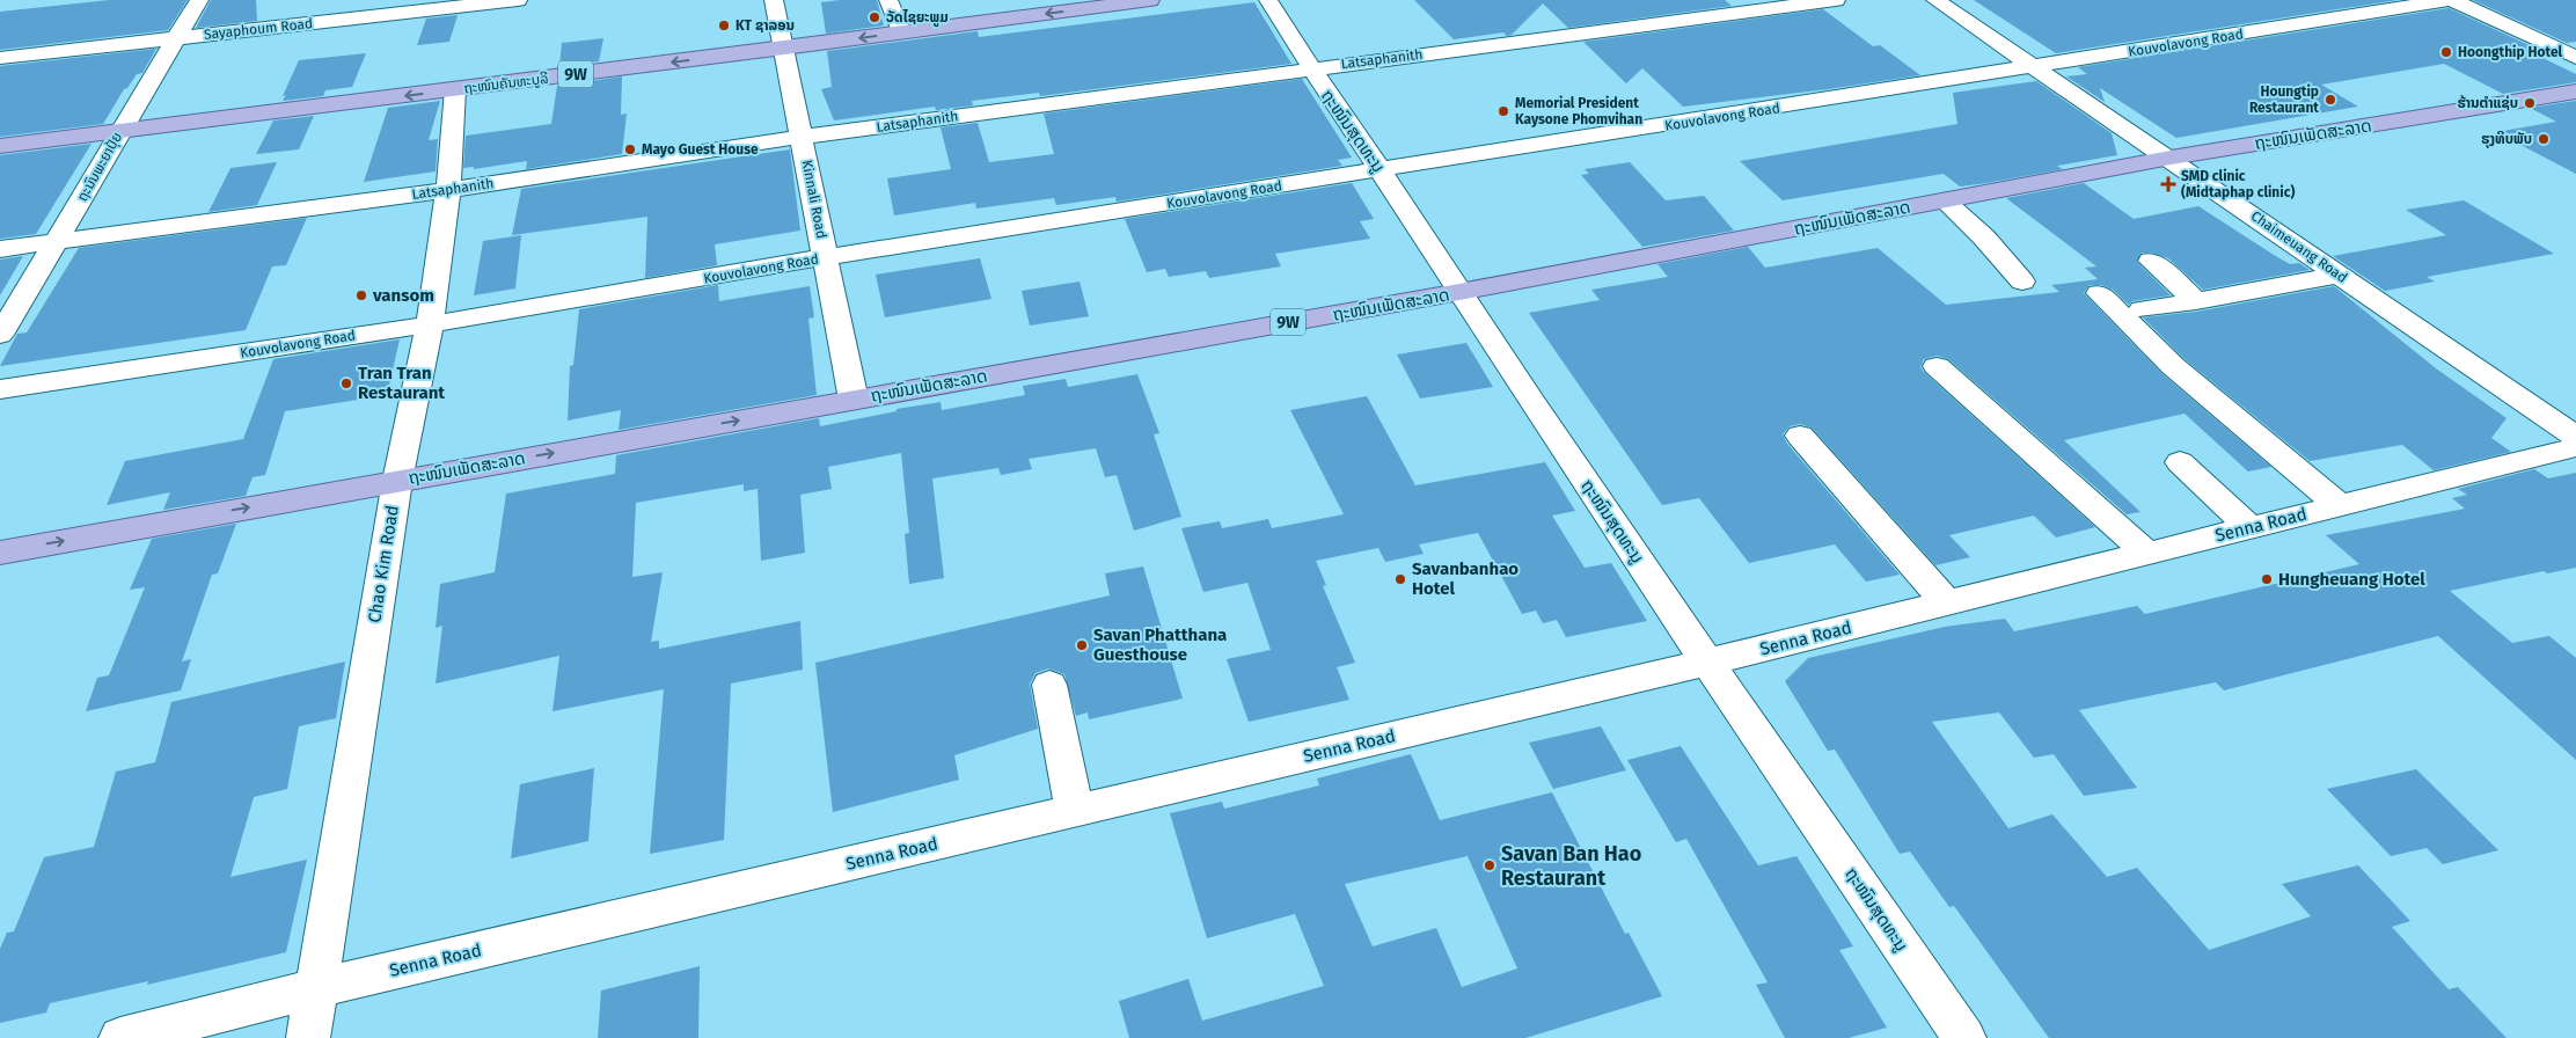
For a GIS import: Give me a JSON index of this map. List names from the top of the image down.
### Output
{
  "streets": {
    "main road": ["9W", "ຖະໜົນຄັນທະບູລີ", "ຖະໜົນເພັດສະລາດ"],
    "street": [
      "Sayaphoum Road",
      "Kouvolavong Road",
      "Latsaphanith",
      "ຖະໜົນສຸດທະນູ",
      "ຖະນົນພະຍາປຸ້ຍ",
      "Kinnali Road",
      "Chaimeuang Road",
      "Senna Road",
      "Chao Kim Road"
    ]
  },
  "crossings": [
    ["Sayaphoum Road", "ຖະນົນພະຍາປຸ້ຍ"],
    ["Kouvolavong Road", "ຖະໜົນສຸດທະນູ"],
    ["Kouvolavong Road", "Kinnali Road"],
    ["Kouvolavong Road", "Chaimeuang Road"],
    ["Kouvolavong Road", "Chao Kim Road"],
    ["Latsaphanith", "ຖະໜົນສຸດທະນູ"],
    ["Latsaphanith", "ຖະນົນພະຍາປຸ້ຍ"],
    ["Latsaphanith", "Kinnali Road"],
    ["Latsaphanith", "Chao Kim Road"],
    ["ຖະໜົນຄັນທະບູລີ", "ຖະນົນພະຍາປຸ້ຍ"],
    ["ຖະໜົນຄັນທະບູລີ", "Kinnali Road"],
    ["ຖະໜົນຄັນທະບູລີ", "Chao Kim Road"],
    ["ຖະໜົນສຸດທະນູ", "ຖະໜົນເພັດສະລາດ"],
    ["ຖະໜົນສຸດທະນູ", "Senna Road"],
    ["ຖະໜົນເພັດສະລາດ", "Kinnali Road"],
    ["ຖະໜົນເພັດສະລາດ", "Chaimeuang Road"],
    ["ຖະໜົນເພັດສະລາດ", "Chao Kim Road"],
    ["Senna Road", "Chao Kim Road"]
  ],
  "one_way": ["ຖະໜົນຄັນທະບູລີ"],
  "places": {
    "other": [
      "ວັດໄຊຍະພູມ",
      "KT ຊາລອນ",
      "Hoongthip Hotel",
      "Houngtip Restaurant",
      "ຮ້ານຕຳແຊ່ບ",
      "Memorial President Kaysone Phomvihan",
      "ຮຸງທິບພັບ",
      "Mayo Guest House",
      "vansom",
      "Tran Tran Restaurant",
      "Savanbanhao Hotel",
      "Hungheuang Hotel",
      "Savan Phatthana Guesthouse",
      "Savan Ban Hao Restaurant"
    ],
    "health": ["SMD clinic (Midtaphap clinic)"]
  }
}
